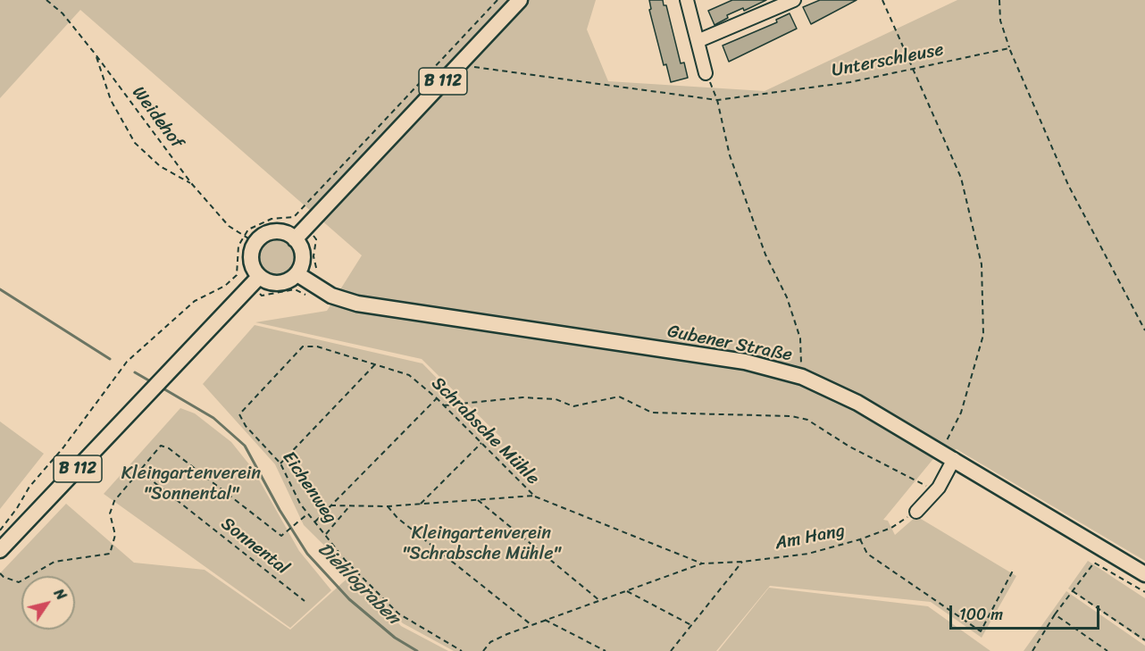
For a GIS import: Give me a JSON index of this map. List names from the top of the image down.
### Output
{
  "streets": {
    "main road": ["B 112", "Gubener Straße"],
    "path": [
      "Unterschleuse",
      "Weidehof",
      "Schrabsche Mühle",
      "Eichenweg",
      "Am Hang",
      "Sonnental"
    ]
  },
  "crossings": [
    ["Unterschleuse", "B 112"],
    ["B 112", "Weidehof"],
    ["B 112", "Gubener Straße"],
    ["Weidehof", "Gubener Straße"],
    ["Schrabsche Mühle", "Eichenweg"],
    ["Eichenweg", "Sonnental"]
  ],
  "water": ["Diehlograben"],
  "parks": ["Kleingartenverein \"Sonnental\"", "Kleingartenverein \"Schrabsche Mühle\""],
  "scale_bar": "100 m",
  "north": "top right"
}
